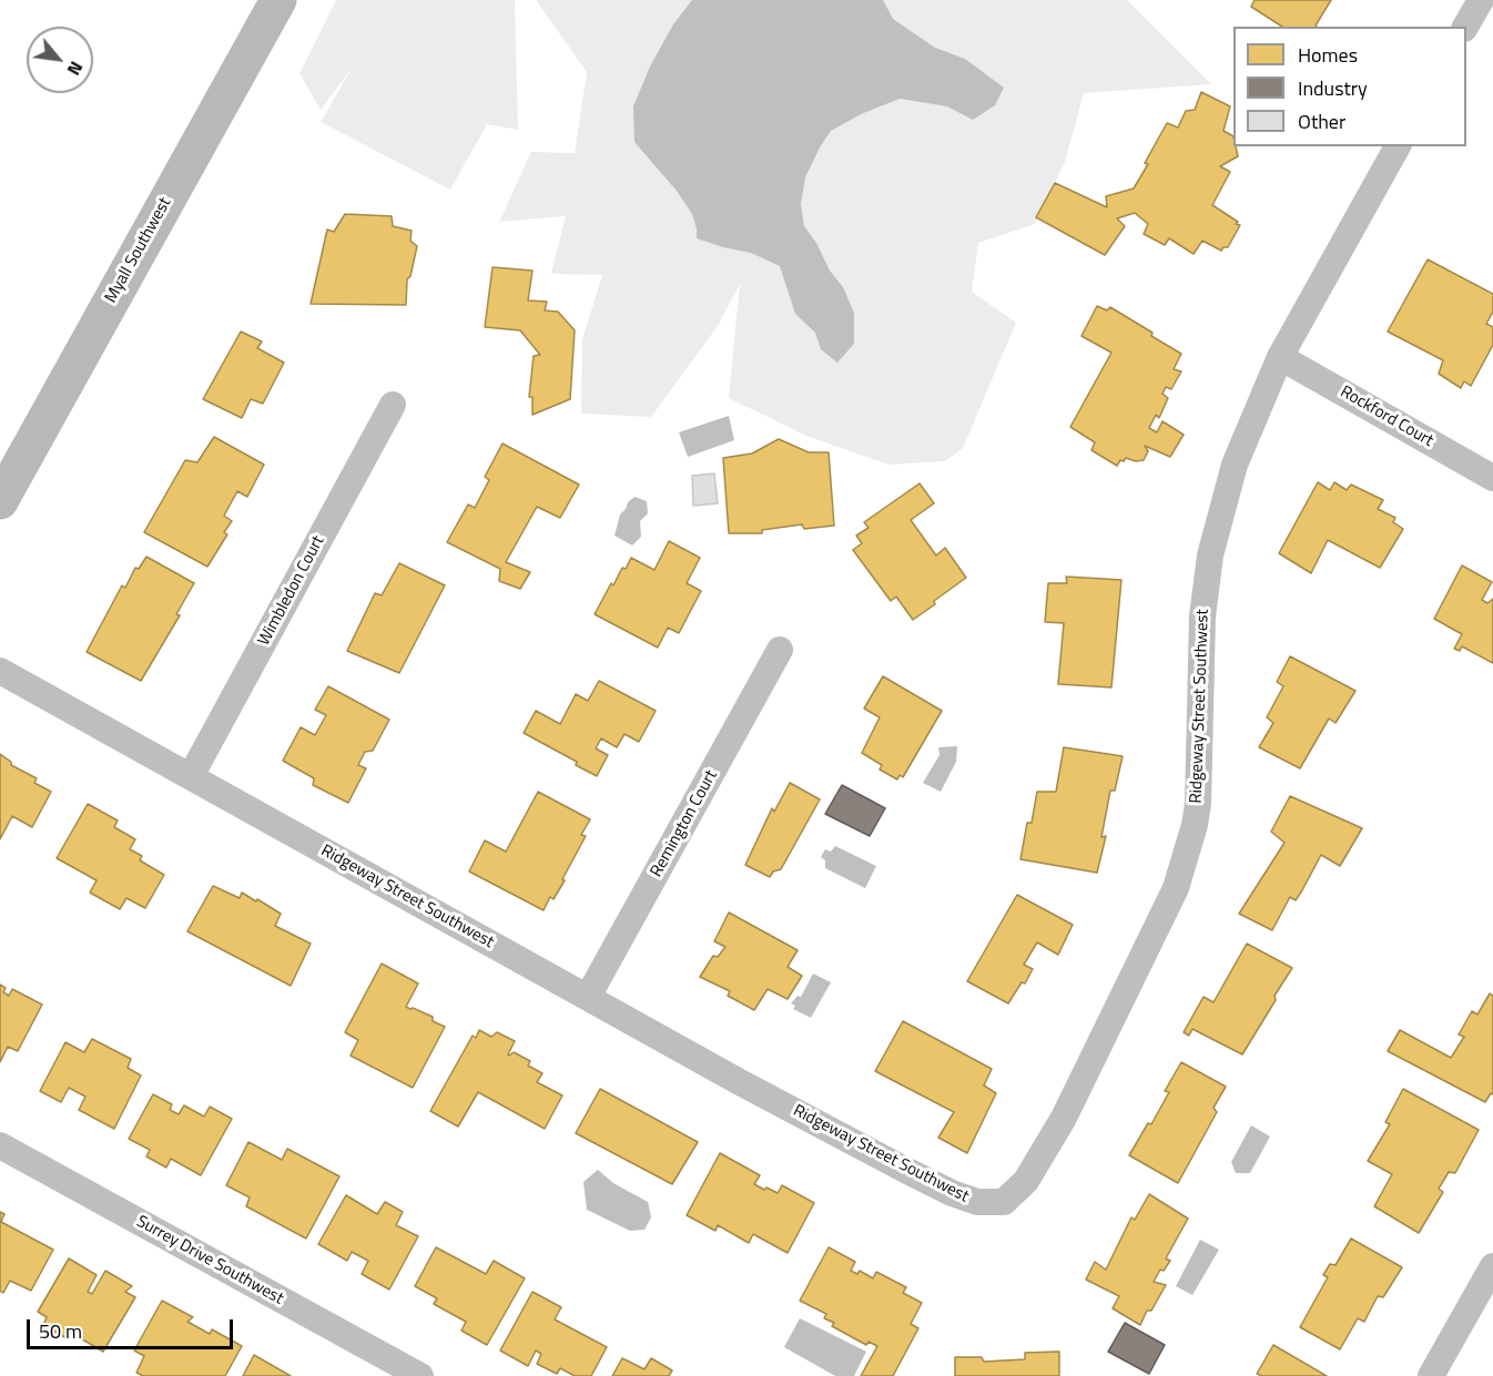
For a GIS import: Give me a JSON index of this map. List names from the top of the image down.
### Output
{
  "streets": {
    "street": [
      "Myall Southwest",
      "Rockford Court",
      "Wimbledon Court",
      "Ridgeway Street Southwest",
      "Remington Court",
      "Surrey Drive Southwest"
    ]
  },
  "crossings": [
    ["Rockford Court", "Ridgeway Street Southwest"],
    ["Wimbledon Court", "Ridgeway Street Southwest"],
    ["Ridgeway Street Southwest", "Remington Court"]
  ],
  "legend": ["Homes", "Industry", "Other"],
  "scale_bar": "50 m",
  "north": "bottom right"
}
